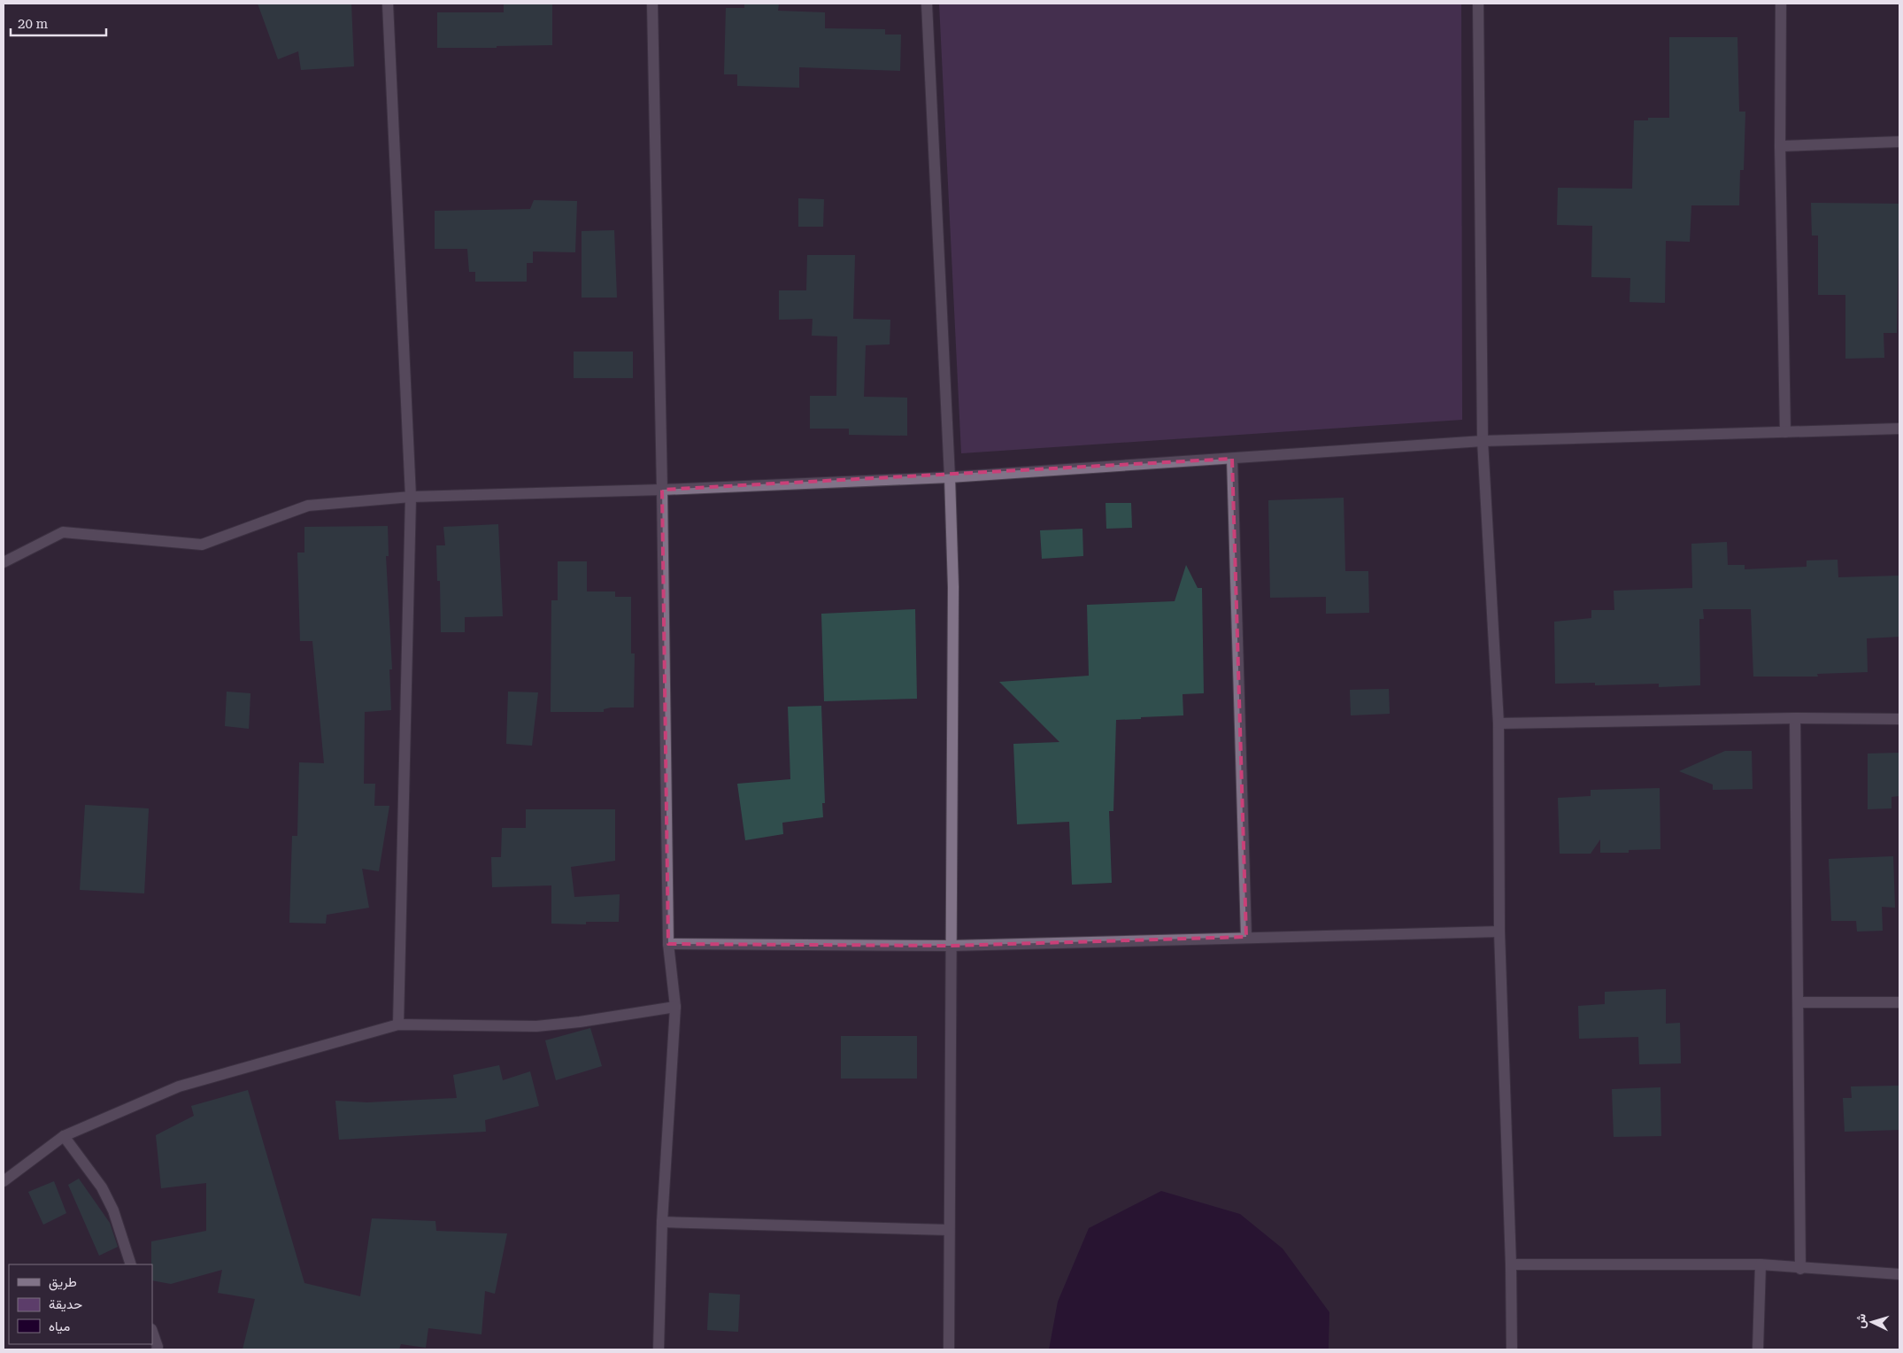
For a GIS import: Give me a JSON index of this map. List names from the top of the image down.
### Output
{
  "legend": ["طريق", "حديقة", "مياه"],
  "scale_bar": "20 m",
  "north": "left"
}
